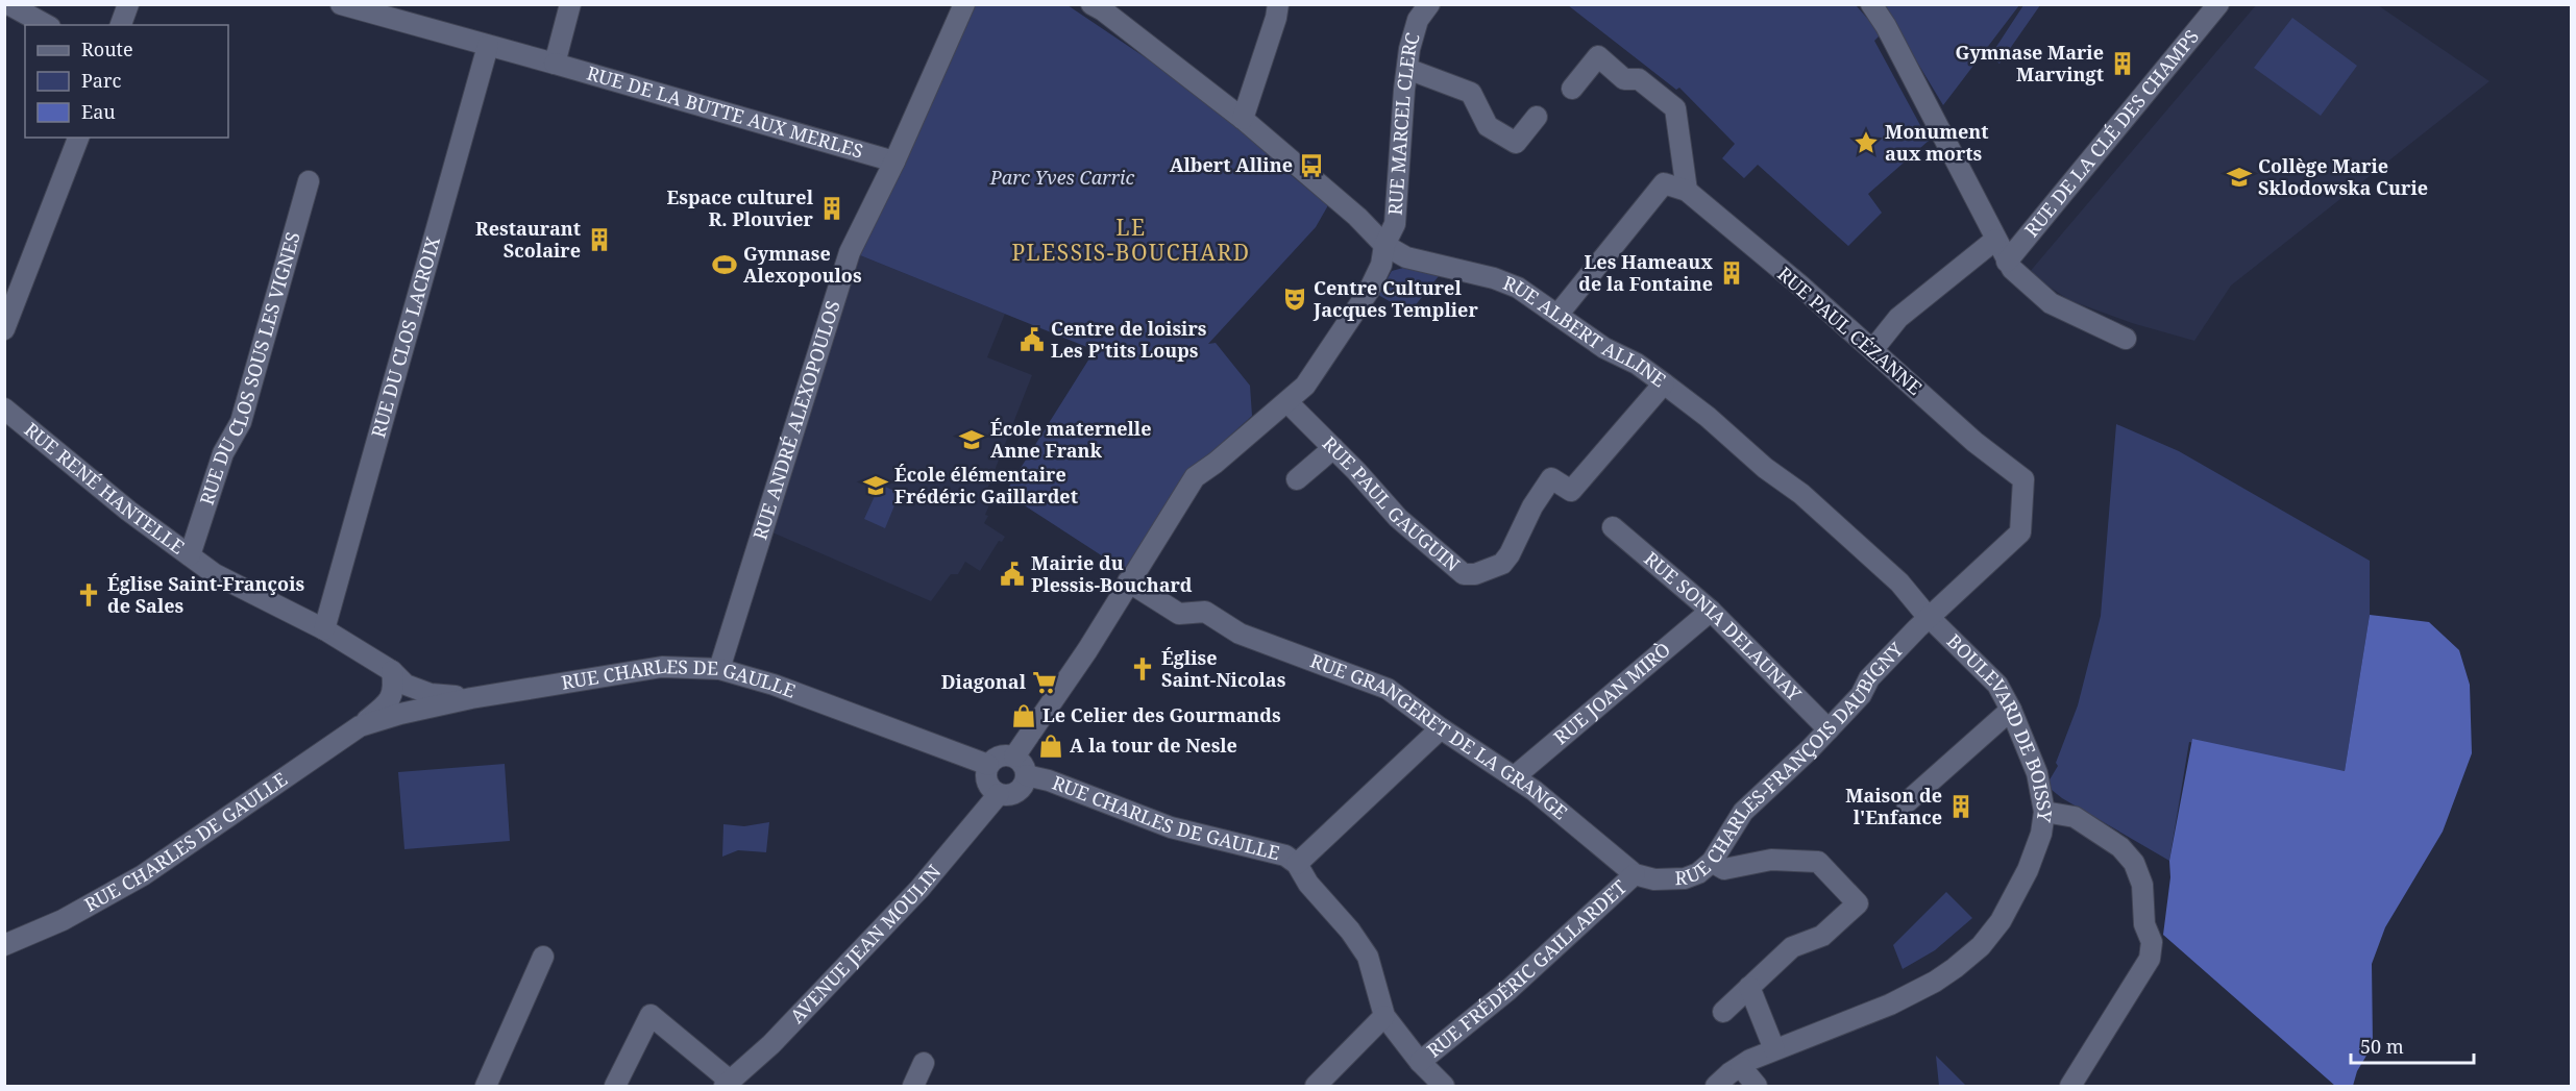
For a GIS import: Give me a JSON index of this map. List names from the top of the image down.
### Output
{
  "streets": {
    "street": [
      "RUE DE LA BUTTE AUX MERLES",
      "RUE MARCEL CLERC",
      "RUE DE LA CLÉ DES CHAMPS",
      "RUE PAUL CÉZANNE",
      "RUE ALBERT ALLINE",
      "RUE DU CLOS LACROIX",
      "RUE DU CLOS SOUS LES VIGNES",
      "RUE ANDRÉ ALEXOPOULOS",
      "RUE RENÉ HANTELLE",
      "RUE PAUL GAUGUIN",
      "RUE SONIA DELAUNAY",
      "RUE CHARLES DE GAULLE",
      "RUE JOAN MIRÒ",
      "BOULEVARD DE BOISSY",
      "RUE GRANGERET DE LA GRANGE",
      "RUE CHARLES-FRANÇOIS DAUBIGNY",
      "AVENUE JEAN MOULIN",
      "RUE FRÉDÉRIC GAILLARDET"
    ]
  },
  "crossings": [
    ["RUE DE LA BUTTE AUX MERLES", "RUE DU CLOS LACROIX"],
    ["RUE DE LA BUTTE AUX MERLES", "RUE ANDRÉ ALEXOPOULOS"],
    ["RUE MARCEL CLERC", "RUE ALBERT ALLINE"],
    ["RUE MARCEL CLERC", "RUE PAUL GAUGUIN"],
    ["RUE MARCEL CLERC", "RUE CHARLES DE GAULLE"],
    ["RUE MARCEL CLERC", "RUE GRANGERET DE LA GRANGE"],
    ["RUE MARCEL CLERC", "AVENUE JEAN MOULIN"],
    ["RUE PAUL CÉZANNE", "RUE ALBERT ALLINE"],
    ["RUE PAUL CÉZANNE", "BOULEVARD DE BOISSY"],
    ["RUE PAUL CÉZANNE", "RUE CHARLES-FRANÇOIS DAUBIGNY"],
    ["RUE ALBERT ALLINE", "RUE PAUL GAUGUIN"],
    ["RUE ALBERT ALLINE", "BOULEVARD DE BOISSY"],
    ["RUE ALBERT ALLINE", "RUE CHARLES-FRANÇOIS DAUBIGNY"],
    ["RUE DU CLOS LACROIX", "RUE RENÉ HANTELLE"],
    ["RUE DU CLOS SOUS LES VIGNES", "RUE RENÉ HANTELLE"],
    ["RUE ANDRÉ ALEXOPOULOS", "RUE CHARLES DE GAULLE"],
    ["RUE RENÉ HANTELLE", "RUE CHARLES DE GAULLE"],
    ["RUE SONIA DELAUNAY", "RUE JOAN MIRÒ"],
    ["RUE SONIA DELAUNAY", "RUE CHARLES-FRANÇOIS DAUBIGNY"],
    ["RUE CHARLES DE GAULLE", "AVENUE JEAN MOULIN"],
    ["RUE CHARLES DE GAULLE", "RUE FRÉDÉRIC GAILLARDET"],
    ["RUE JOAN MIRÒ", "RUE GRANGERET DE LA GRANGE"],
    ["BOULEVARD DE BOISSY", "RUE CHARLES-FRANÇOIS DAUBIGNY"],
    ["RUE GRANGERET DE LA GRANGE", "RUE CHARLES-FRANÇOIS DAUBIGNY"],
    ["RUE GRANGERET DE LA GRANGE", "RUE FRÉDÉRIC GAILLARDET"],
    ["RUE CHARLES-FRANÇOIS DAUBIGNY", "RUE FRÉDÉRIC GAILLARDET"]
  ],
  "districts": ["LE PLESSIS-BOUCHARD"],
  "parks": ["Parc Yves Carric"],
  "places": {
    "building": [
      "Gymnase Marie Marvingt",
      "Espace culturel R. Plouvier",
      "Restaurant Scolaire",
      "Les Hameaux de la Fontaine",
      "Maison de l'Enfance"
    ],
    "place": ["Monument aux morts"],
    "bus stop": ["Albert Alline"],
    "school or university": ["Collège Marie Sklodowska Curie", "École maternelle Anne Frank", "École élémentaire Frédéric Gaillardet"],
    "sports": ["Gymnase Alexopoulos"],
    "theatre": ["Centre Culturel Jacques Templier"],
    "public building": ["Centre de loisirs Les P'tits Loups", "Mairie du Plessis-Bouchard"],
    "church": ["Église Saint-François de Sales", "Église Saint-Nicolas"],
    "supermarket": ["Diagonal"],
    "shop": ["Le Celier des Gourmands", "A la tour de Nesle"]
  },
  "legend": ["Route", "Parc", "Eau"],
  "scale_bar": "50 m"
}
